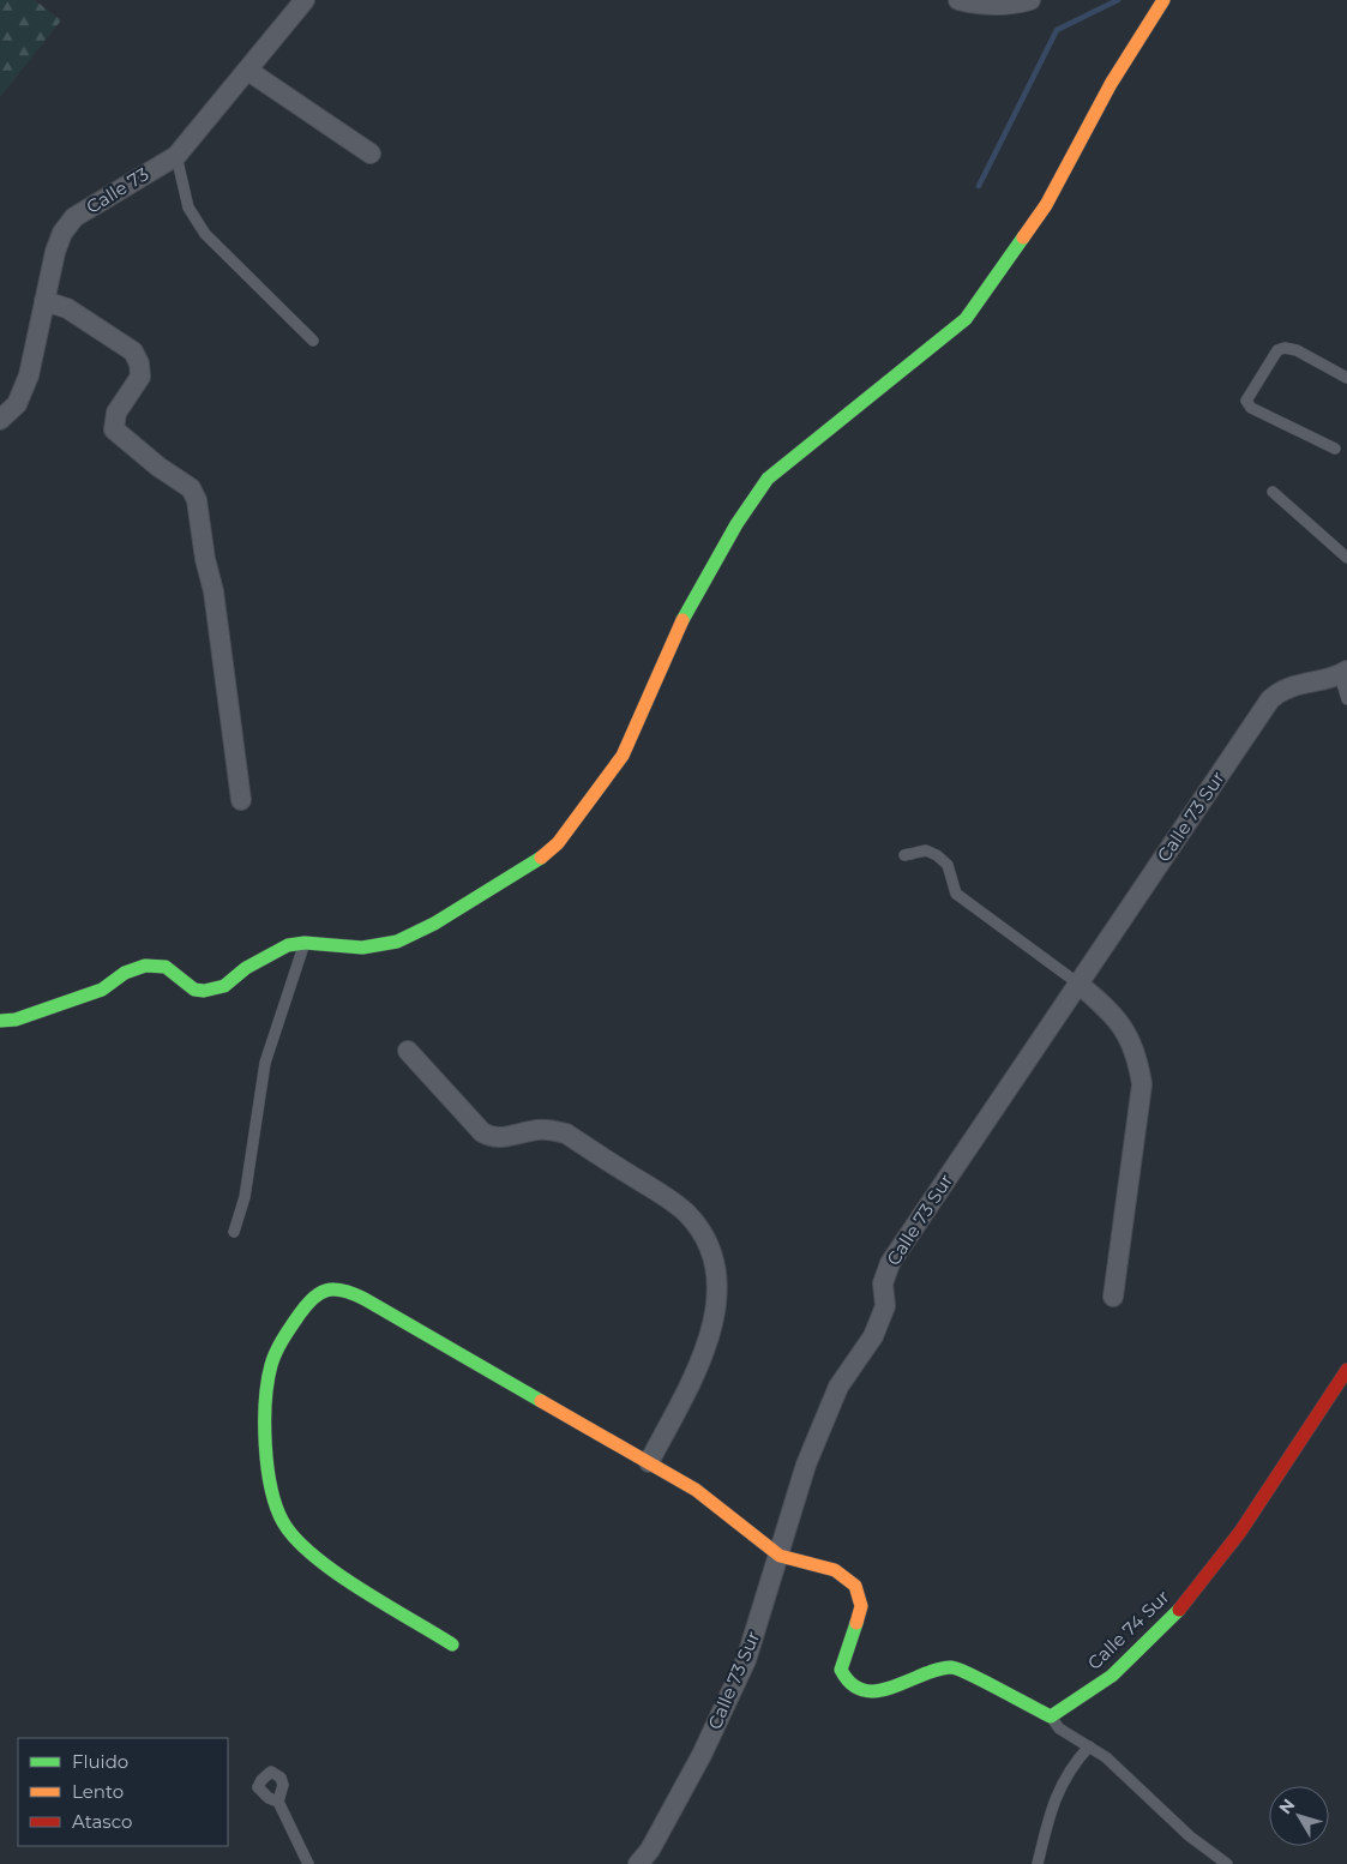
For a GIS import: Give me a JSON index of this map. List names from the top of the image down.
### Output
{
  "streets": {
    "street": ["Calle 73", "Calle 73 Sur", "Calle 74 Sur"]
  },
  "legend": ["Fluido", "Lento", "Atasco"],
  "north": "top left"
}
